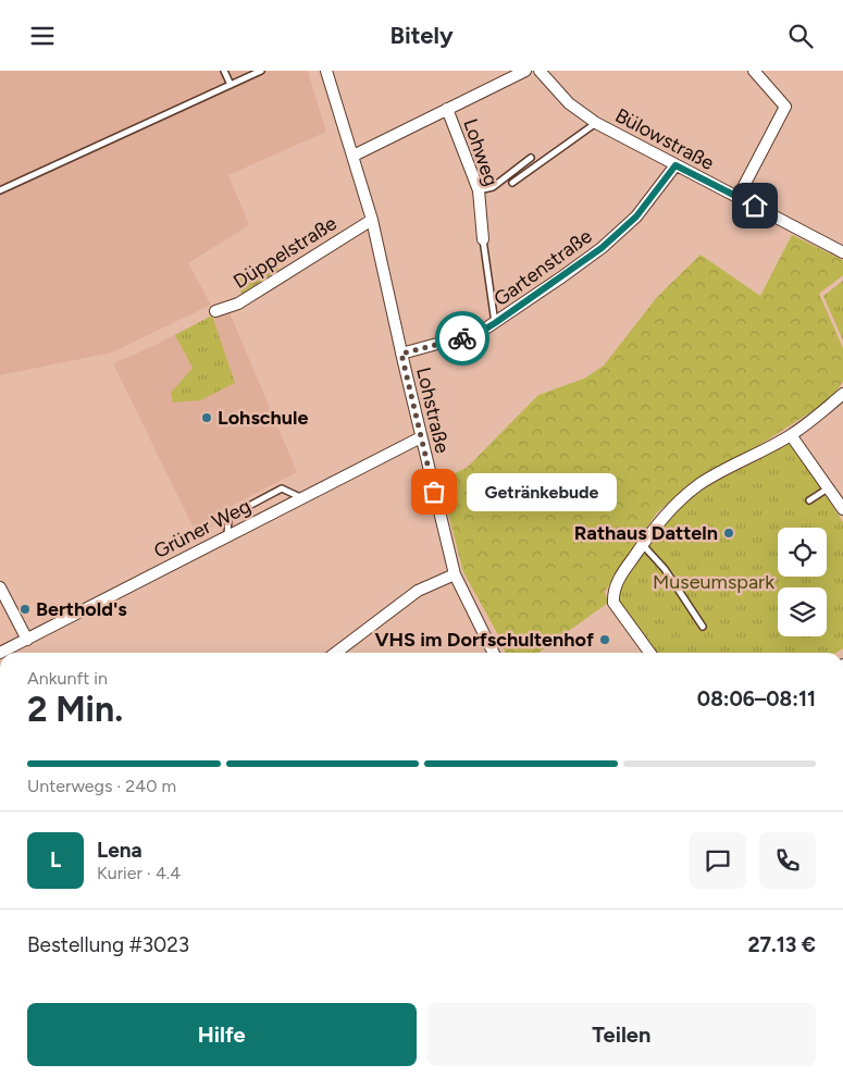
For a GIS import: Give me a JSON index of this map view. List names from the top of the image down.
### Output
{
  "streets": {
    "street": [
      "Bülowstraße",
      "Lohweg",
      "Düppelstraße",
      "Gartenstraße",
      "Lohstraße",
      "Grüner Weg"
    ]
  },
  "crossings": [
    ["Bülowstraße", "Gartenstraße"],
    ["Lohweg", "Lohstraße"],
    ["Düppelstraße", "Lohstraße"],
    ["Gartenstraße", "Lohstraße"],
    ["Lohstraße", "Grüner Weg"]
  ],
  "parks": ["Museumspark"],
  "places": [
    "Lohschule",
    "Getränkebude",
    "Rathaus Datteln",
    "Berthold's",
    "VHS im Dorfschultenhof"
  ],
  "page": {
    "header": "Bitely",
    "bubble": "Getränkebude",
    "heading": ["2 Min.", "Ankunft in", "08:06–08:11"],
    "panel": [
      "Lena",
      "Kurier · 4.4",
      "Bestellung #3023",
      "27.13 €"
    ],
    "bar": "Unterwegs · 240 m",
    "round": "L",
    "buttons": ["Hilfe", "Teilen"]
  }
}
